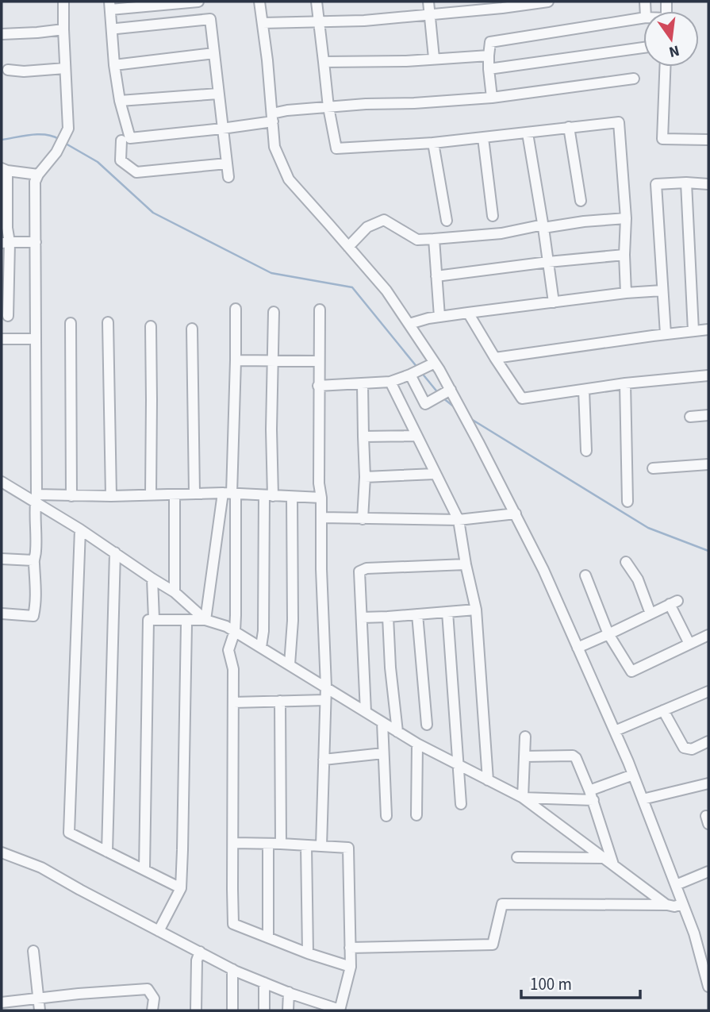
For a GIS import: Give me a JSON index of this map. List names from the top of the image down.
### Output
{
  "scale_bar": "100 m",
  "north": "bottom"
}
